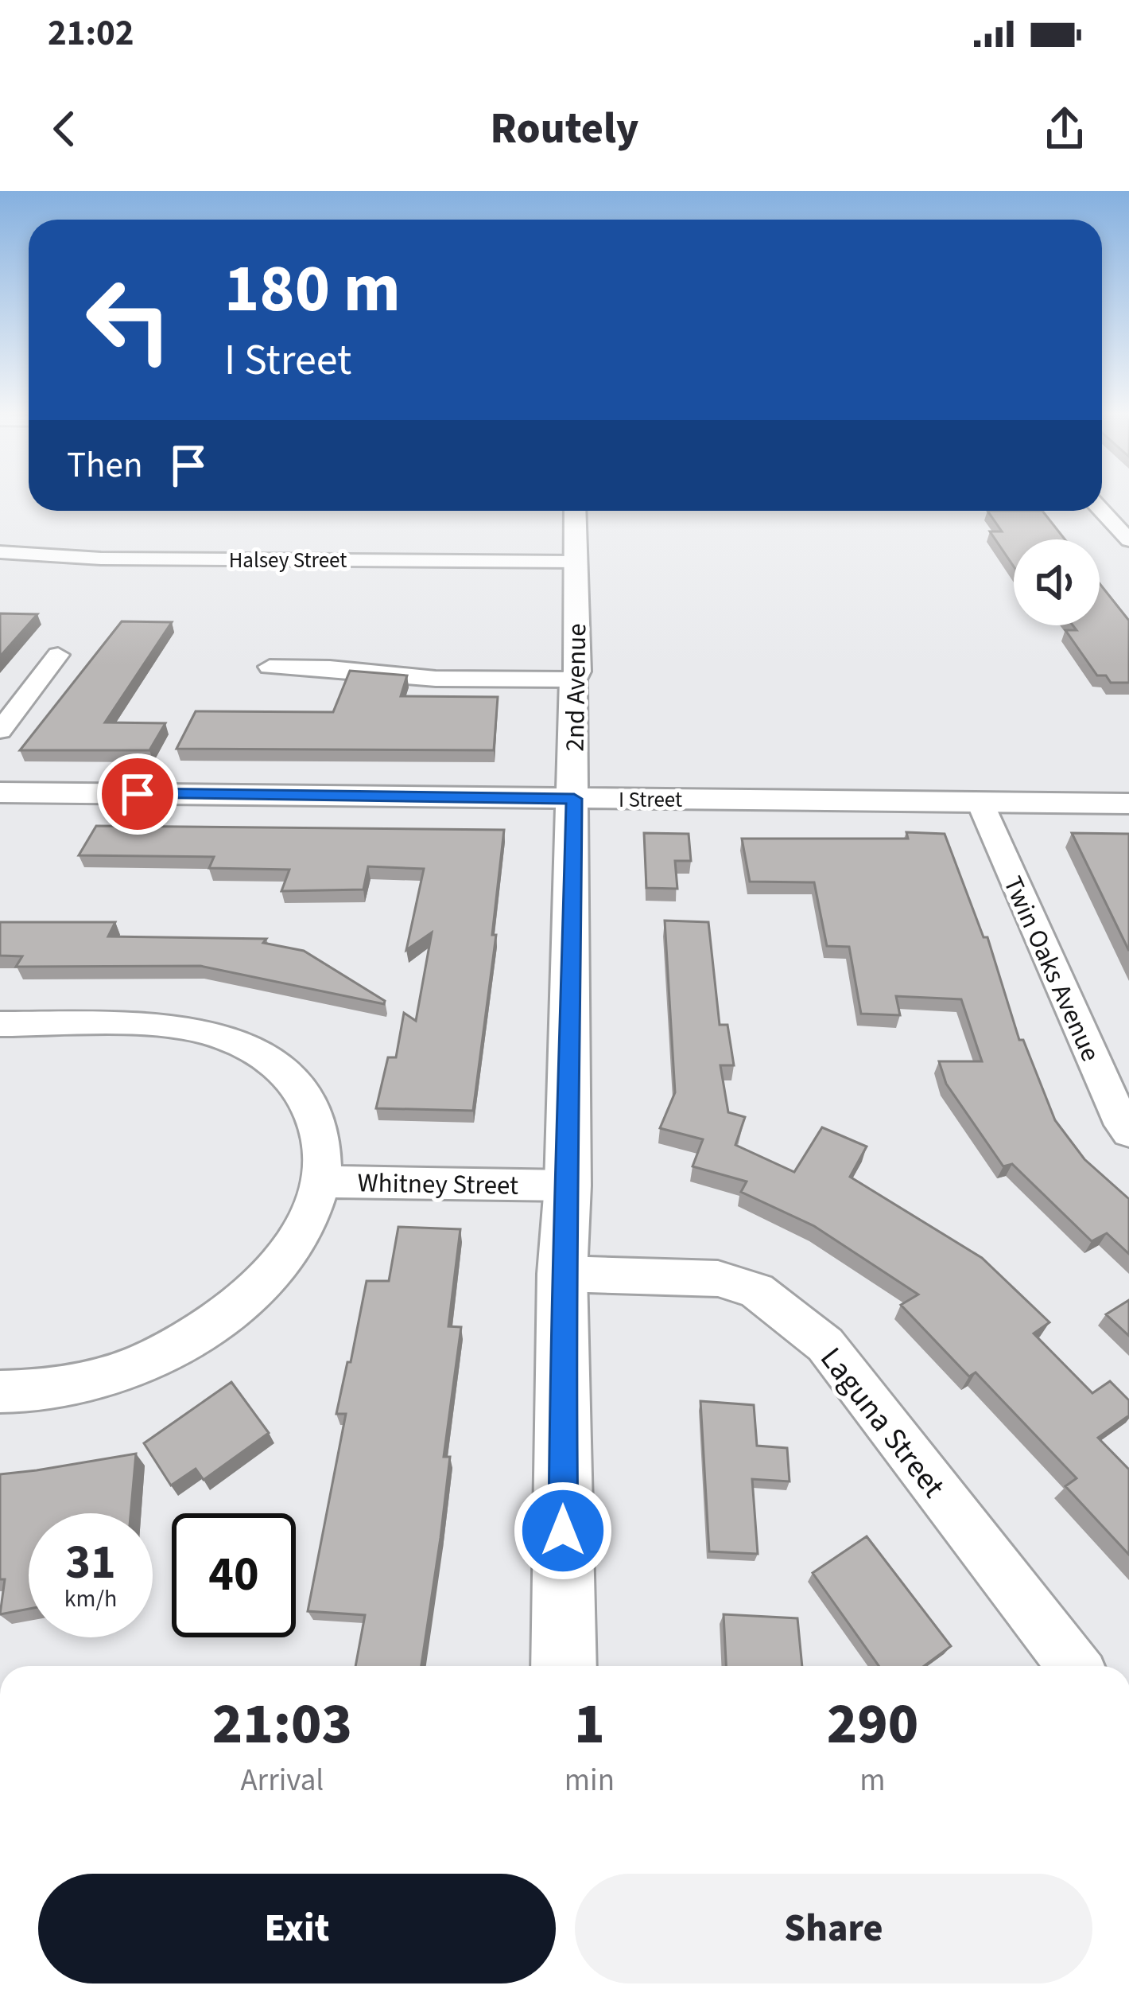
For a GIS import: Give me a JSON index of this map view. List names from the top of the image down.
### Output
{
  "streets": {
    "street": [
      "Halsey Street",
      "2nd Avenue",
      "I Street",
      "Twin Oaks Avenue",
      "Whitney Street",
      "Laguna Street"
    ]
  },
  "crossings": [
    ["Halsey Street", "2nd Avenue"],
    ["2nd Avenue", "I Street"],
    ["2nd Avenue", "Whitney Street"],
    ["2nd Avenue", "Laguna Street"],
    ["I Street", "Twin Oaks Avenue"]
  ],
  "page": {
    "status": "21:02",
    "header": "Routely",
    "turn": ["180 m", "I Street"],
    "then": "Then",
    "speed": "31 km/h",
    "limit": "40",
    "eta": [
      "21:03",
      "Arrival",
      "1",
      "min",
      "290",
      "m"
    ],
    "buttons": ["Exit", "Share"]
  }
}
